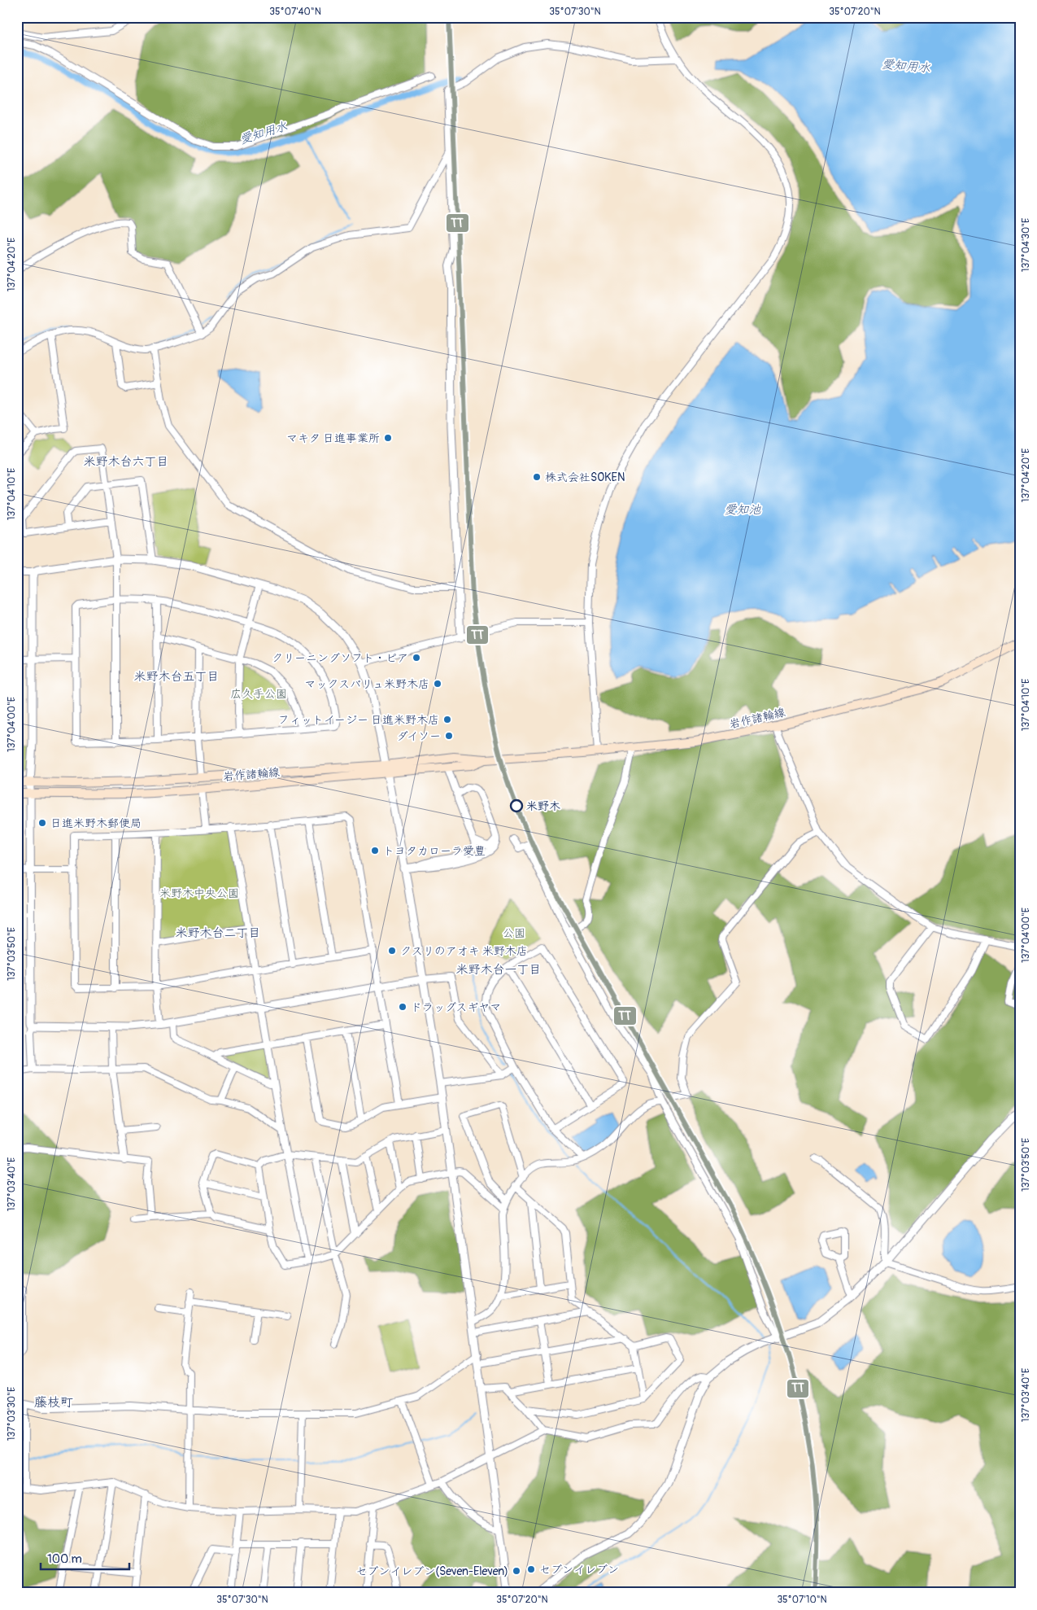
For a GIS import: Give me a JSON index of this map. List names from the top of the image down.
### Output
{
  "streets": {
    "main road": ["岩作諸輪線"]
  },
  "districts": [
    "米野木台六丁目",
    "米野木台五丁目",
    "米野木台二丁目",
    "米野木台一丁目",
    "藤枝町"
  ],
  "water": ["愛知用水", "愛知池"],
  "parks": ["広久手公園", "米野木中央公園", "公園"],
  "places": [
    "マキタ 日進事業所",
    "株式会社SOKEN",
    "クリーニングソフト・ピア",
    "マックスバリュ米野木店",
    "フィットイージー 日進米野木店",
    "ダイソー",
    "米野木",
    "日進米野木郵便局",
    "トヨタカローラ愛豊",
    "クスリのアオキ 米野木店",
    "ドラッグスギヤマ",
    "セブンイレブン",
    "セブンイレブン(Seven-Eleven)"
  ],
  "lines": ["transit line TT"],
  "scale_bar": "100 m",
  "coordinates": [
    "35°07'40\"N",
    "35°07'30\"N",
    "35°07'20\"N",
    "137°04'30\"E",
    "137°04'20\"E",
    "137°04'10\"E",
    "137°04'00\"E",
    "137°03'50\"E",
    "137°03'40\"E",
    "137°03'30\"E",
    "35°07'10\"N"
  ]
}
